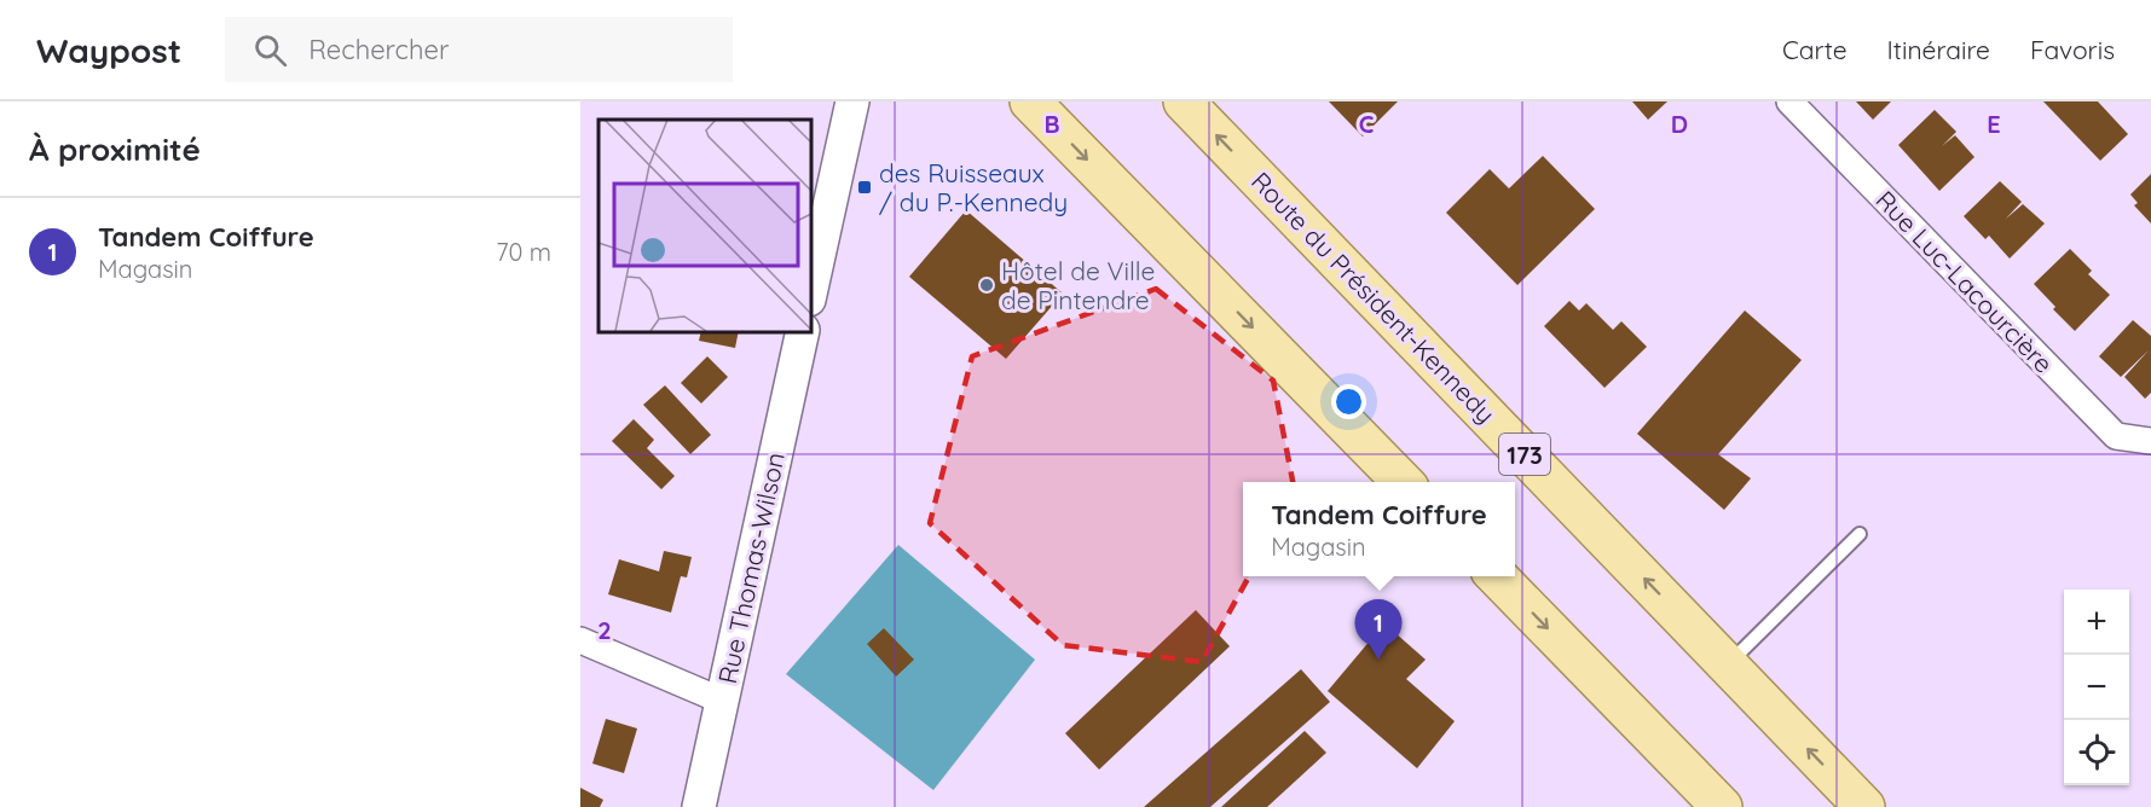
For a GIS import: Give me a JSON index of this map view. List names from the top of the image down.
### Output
{
  "streets": {
    "main road": ["Route du Président-Kennedy", "173"],
    "street": ["Rue Luc-Lacourcière", "Rue Thomas-Wilson"]
  },
  "places": {
    "transit": ["des Ruisseaux / du P.-Kennedy"],
    "other": ["Hôtel de Ville de Pintendre"]
  },
  "page": {
    "header": "Waypost",
    "search": "Rechercher",
    "nav": ["Carte", "Itinéraire", "Favoris"],
    "heading": "À proximité",
    "list": [
      {
        "mark": "1",
        "name": "Tandem Coiffure",
        "note": "Magasin",
        "value": "70 m"
      }
    ],
    "popup": ["Tandem Coiffure", "Magasin"],
    "map_buttons": ["+", "−"],
    "pins": "1"
  },
  "grid": {
    "columns": [
      "B",
      "C",
      "D",
      "E"
    ],
    "rows": ["2"]
  }
}
